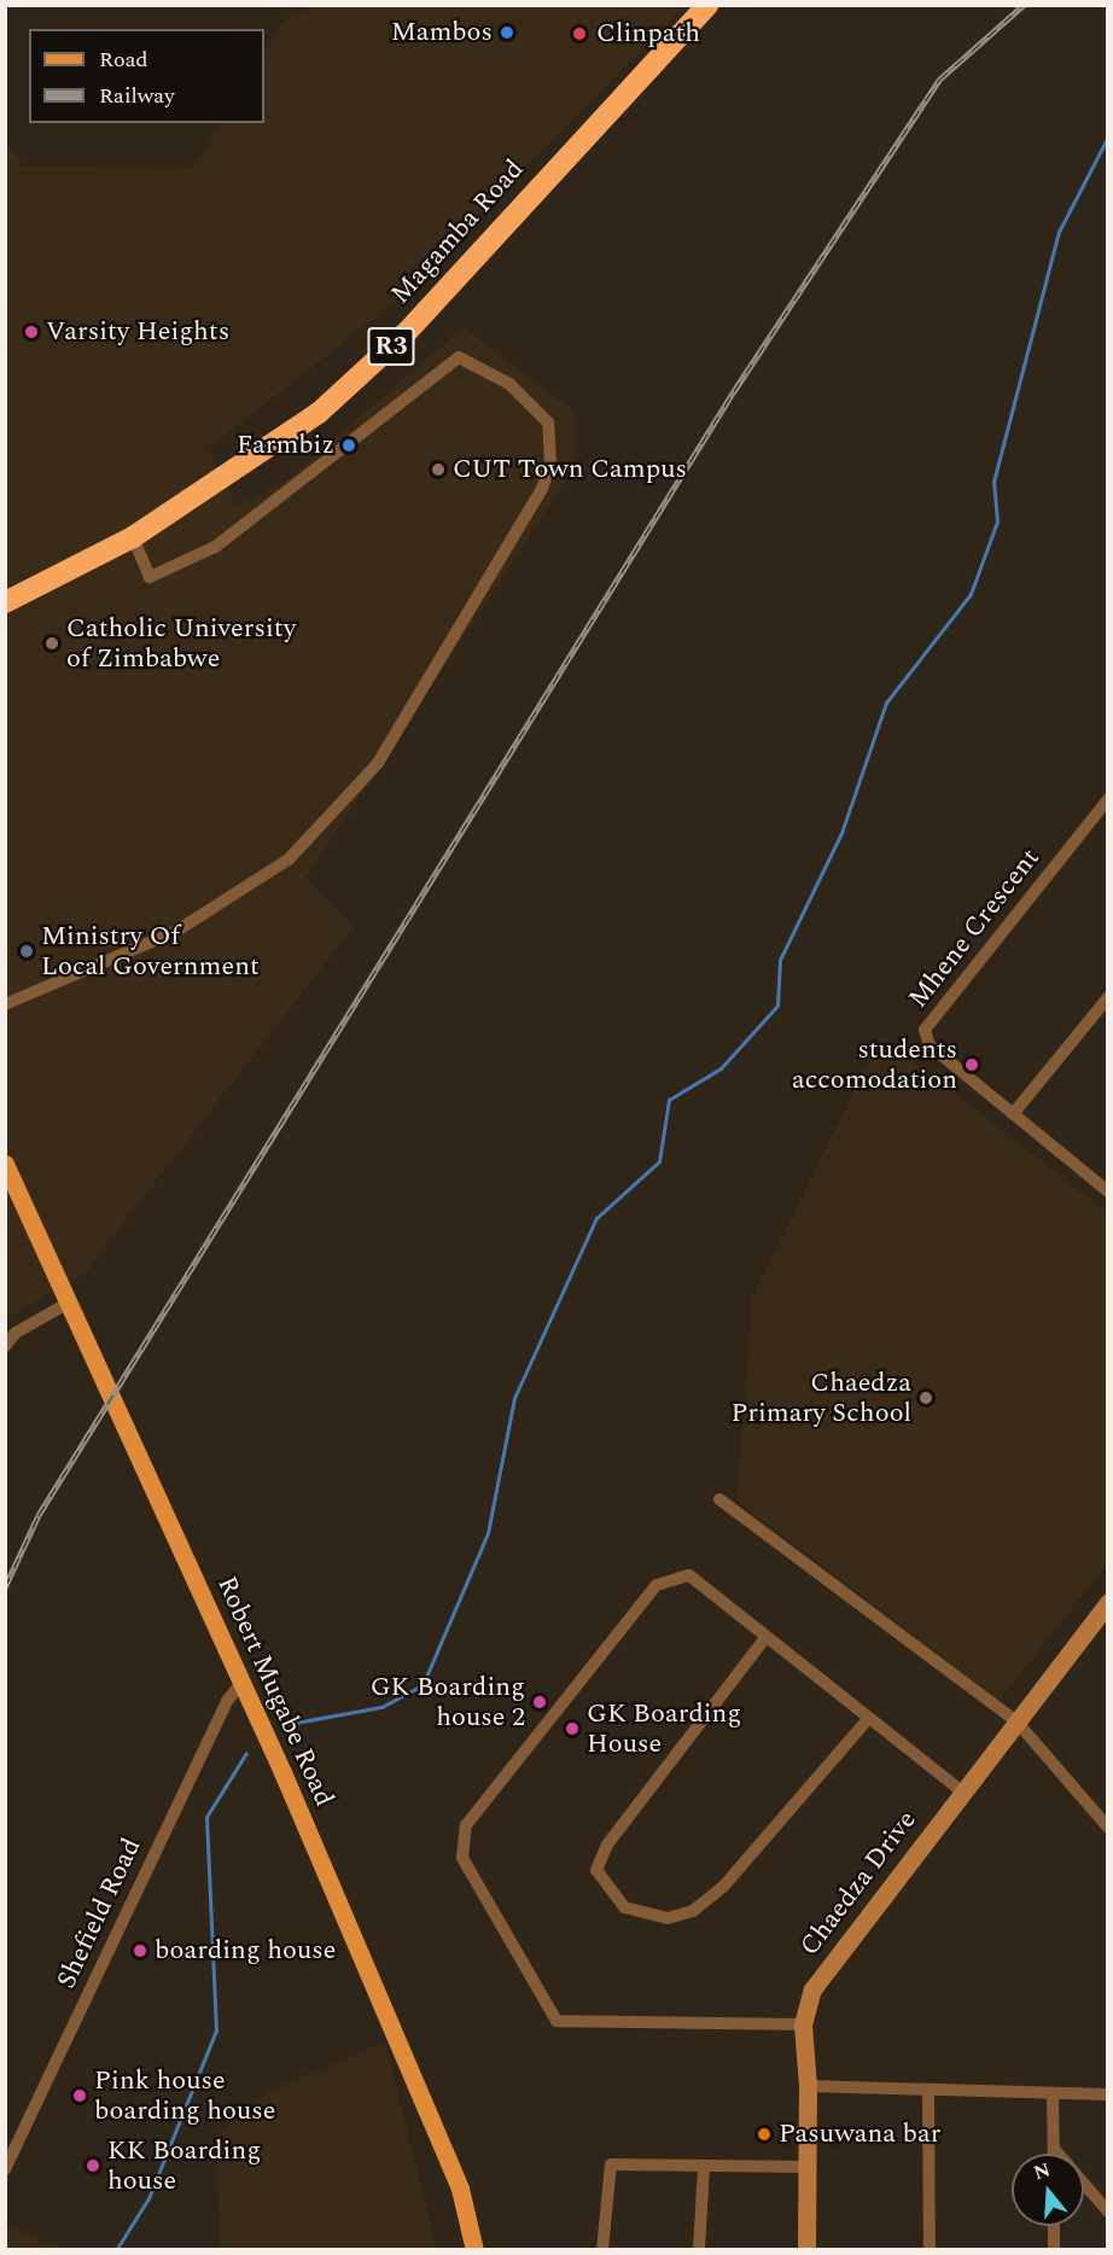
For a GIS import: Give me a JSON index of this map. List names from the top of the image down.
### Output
{
  "streets": {
    "highway": ["Magamba Road", "R3"],
    "main road": ["Robert Mugabe Road"],
    "street": ["Mhene Crescent", "Chaedza Drive", "Shefield Road"]
  },
  "crossings": [
    ["Robert Mugabe Road", "Shefield Road"]
  ],
  "places": [
    "Mambos",
    "Clinpath",
    "Varsity Heights",
    "Farmbiz",
    "CUT Town Campus",
    "Catholic University of Zimbabwe",
    "Ministry Of Local Government",
    "students accomodation",
    "Chaedza Primary School",
    "GK Boarding house 2",
    "GK Boarding House",
    "boarding house",
    "Pink house boarding house",
    "Pasuwana bar",
    "KK Boarding house"
  ],
  "legend": ["Road", "Railway"],
  "north": "top"
}
